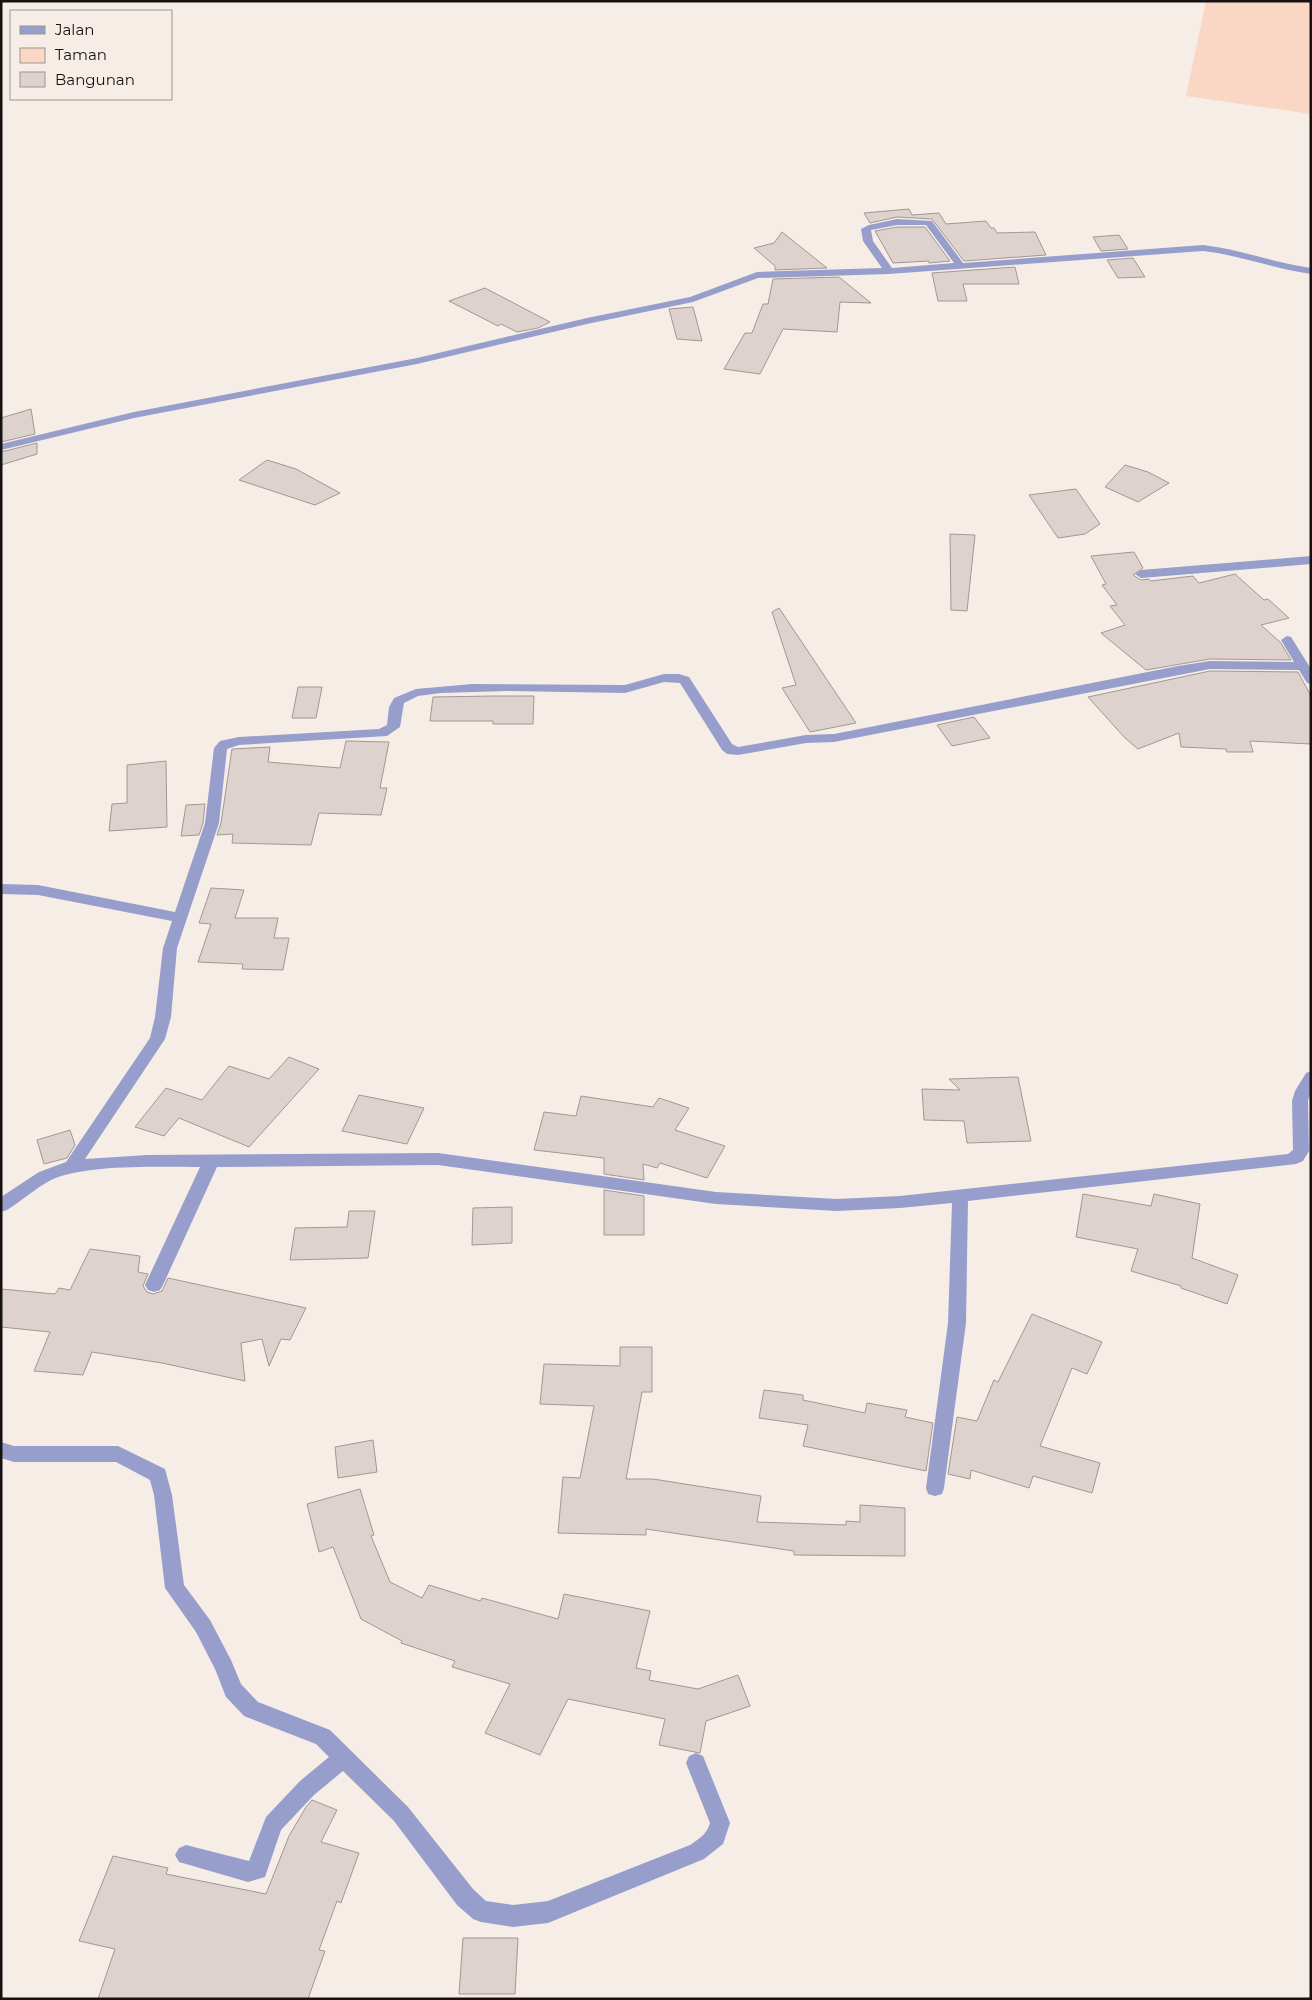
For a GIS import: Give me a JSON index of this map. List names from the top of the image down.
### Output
{
  "legend": ["Jalan", "Taman", "Bangunan"]
}
